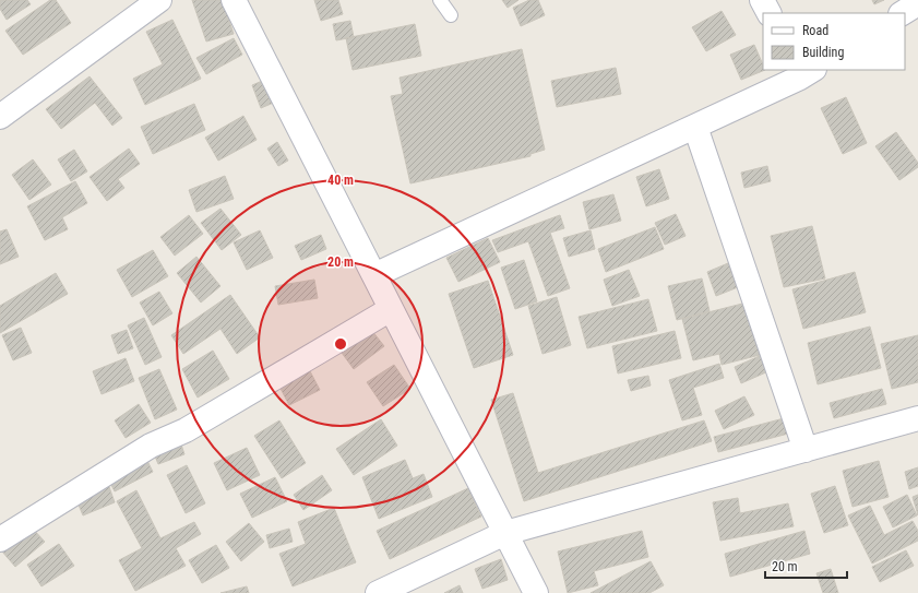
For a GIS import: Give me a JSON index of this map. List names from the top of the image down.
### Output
{
  "legend": ["Road", "Building"],
  "scale_bar": "20 m",
  "rings": ["40 m", "20 m"]
}
